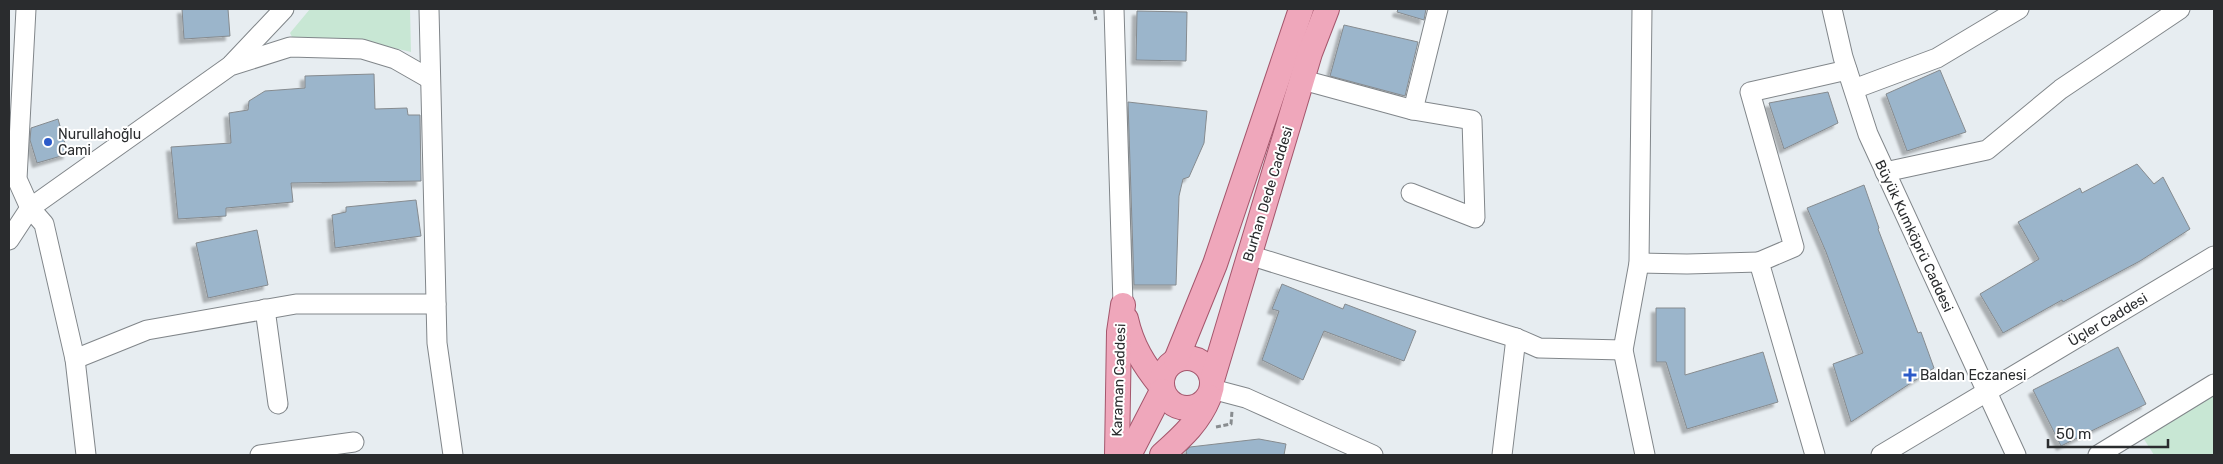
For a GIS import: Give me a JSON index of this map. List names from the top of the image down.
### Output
{
  "streets": {
    "main road": ["Burhan Dede Caddesi", "Karaman Caddesi"],
    "street": ["Büyük Kumköprü Caddesi", "Üçler Caddesi"]
  },
  "crossings": [
    ["Burhan Dede Caddesi", "Karaman Caddesi"],
    ["Büyük Kumköprü Caddesi", "Üçler Caddesi"]
  ],
  "places": {
    "other": ["Nurullahoğlu Cami"],
    "health": ["Baldan Eczanesi"]
  },
  "scale_bar": "50 m"
}
